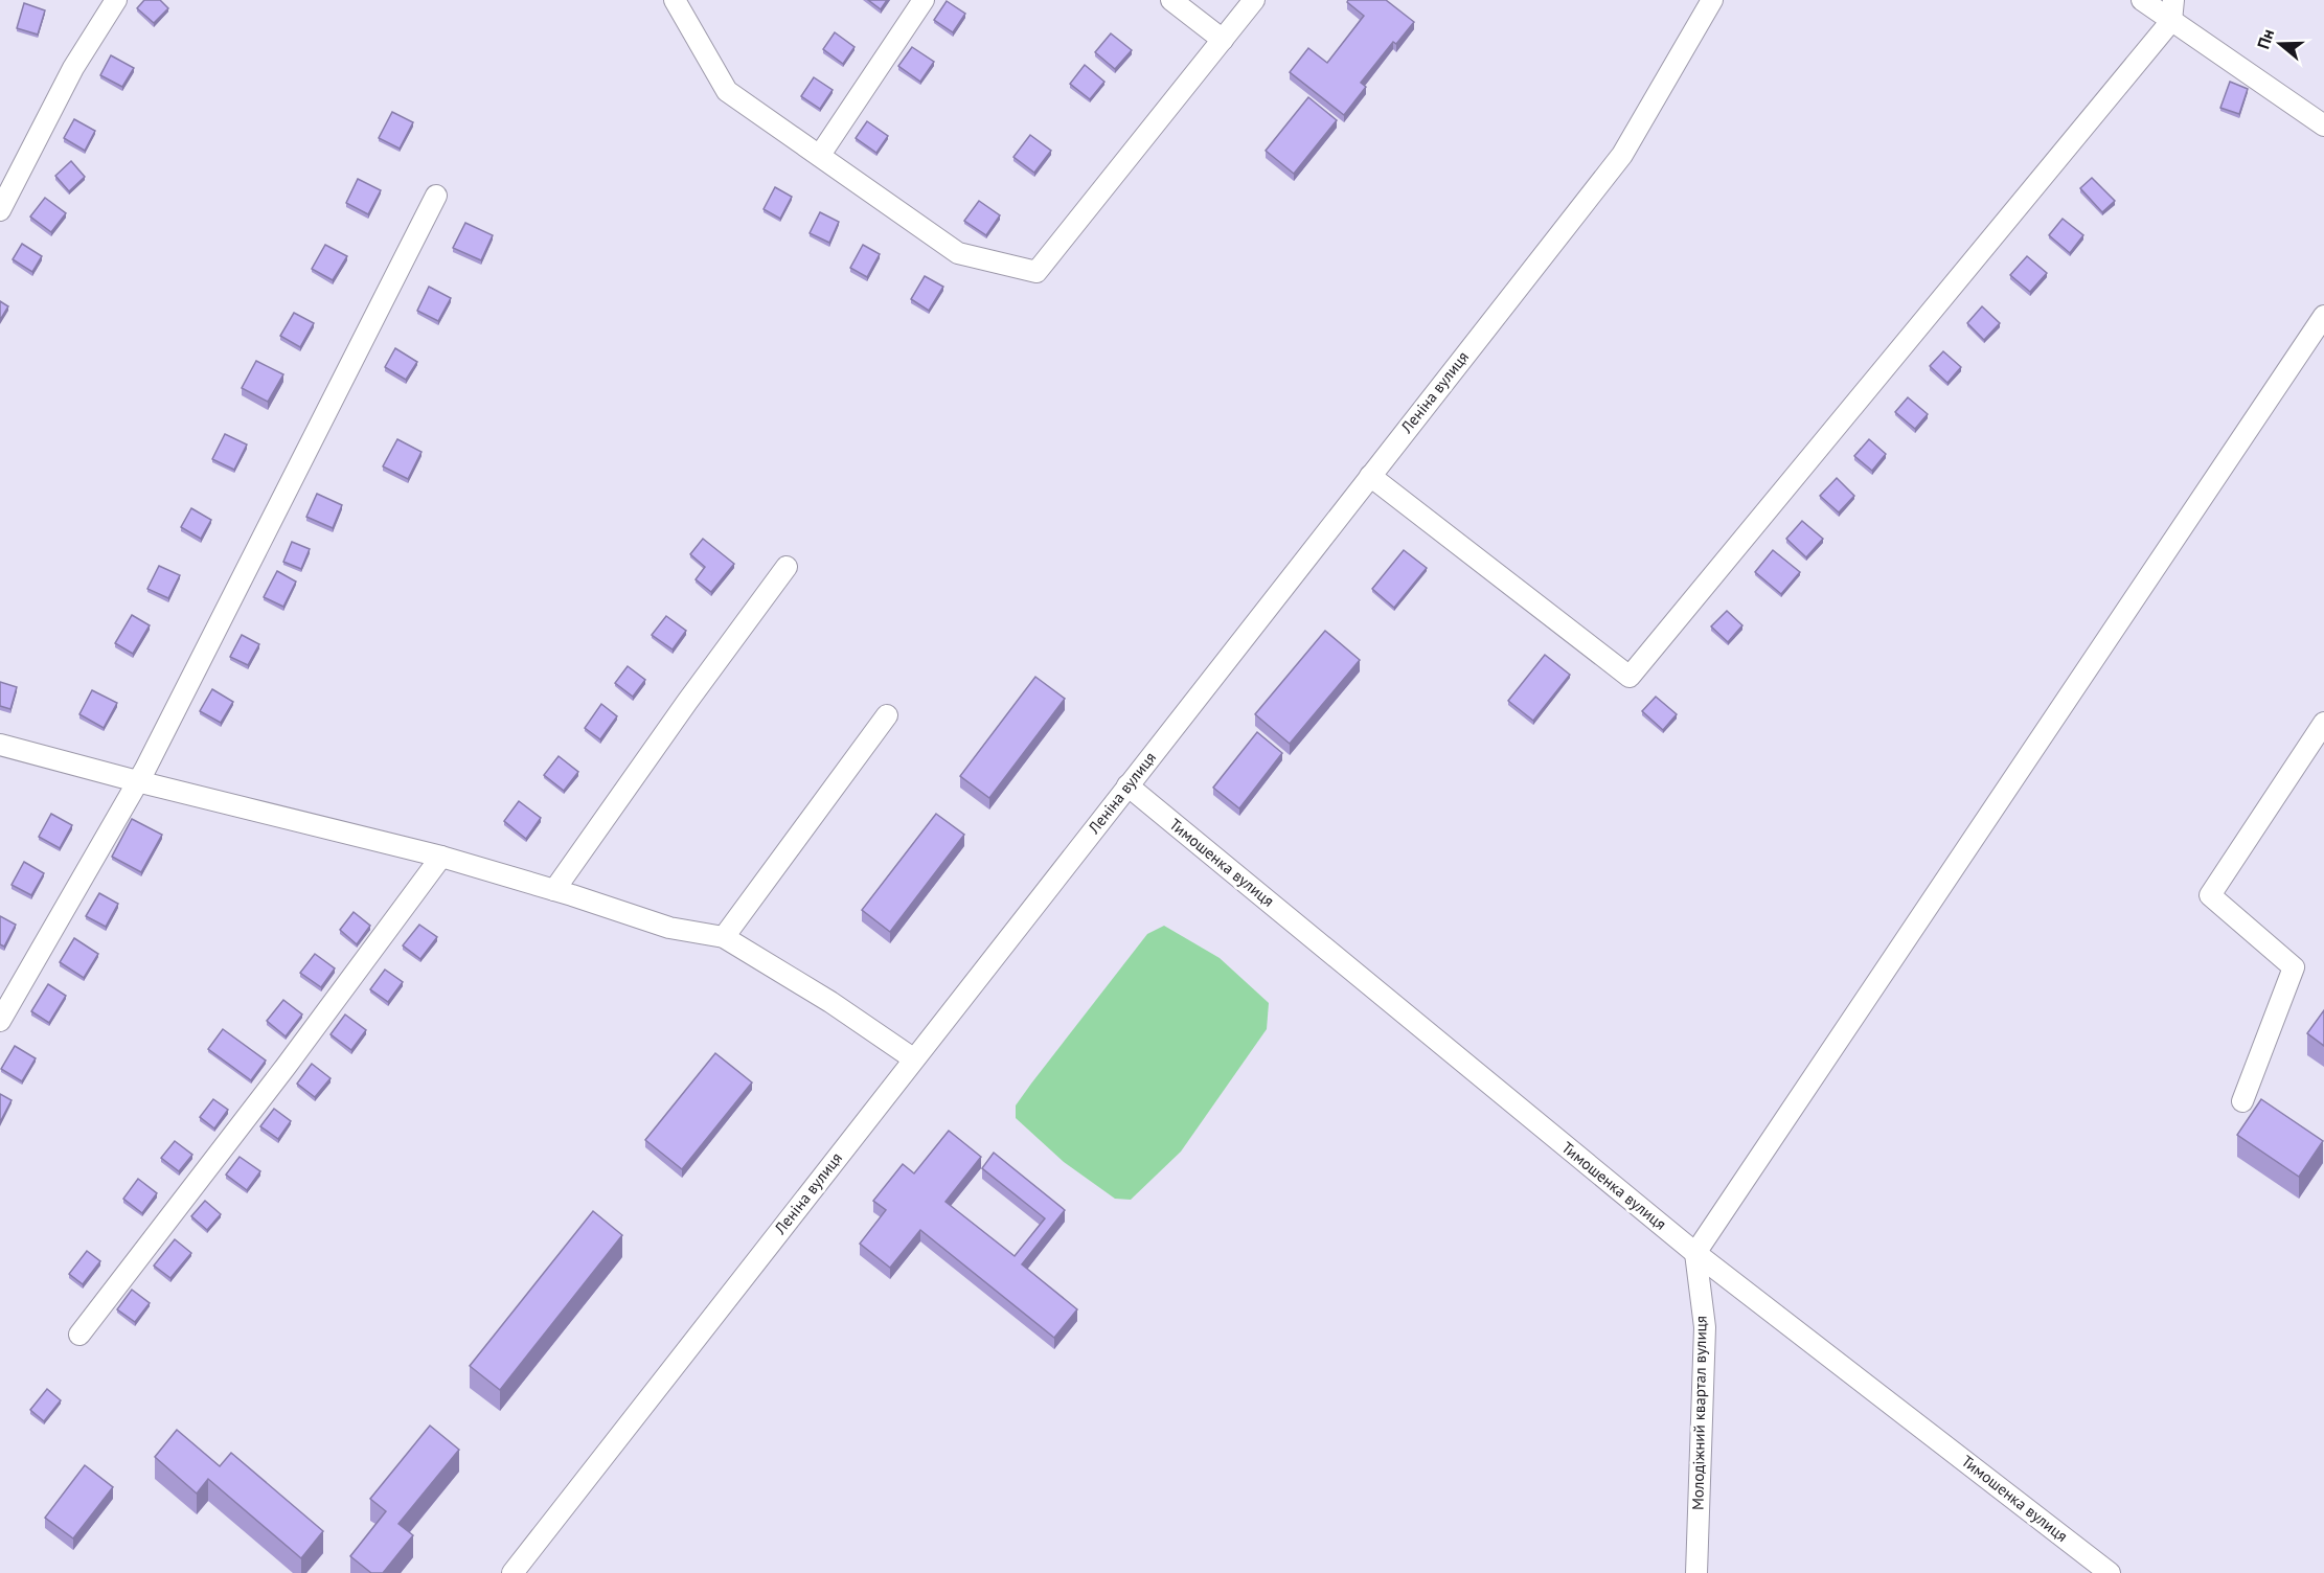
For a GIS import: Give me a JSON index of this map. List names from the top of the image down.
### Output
{
  "streets": {
    "street": ["Леніна вулиця", "Тимошенка вулиця", "Молодіжний квартал вулиця"]
  },
  "crossings": [
    ["Леніна вулиця", "Тимошенка вулиця"],
    ["Тимошенка вулиця", "Молодіжний квартал вулиця"]
  ],
  "north": "left"
}
